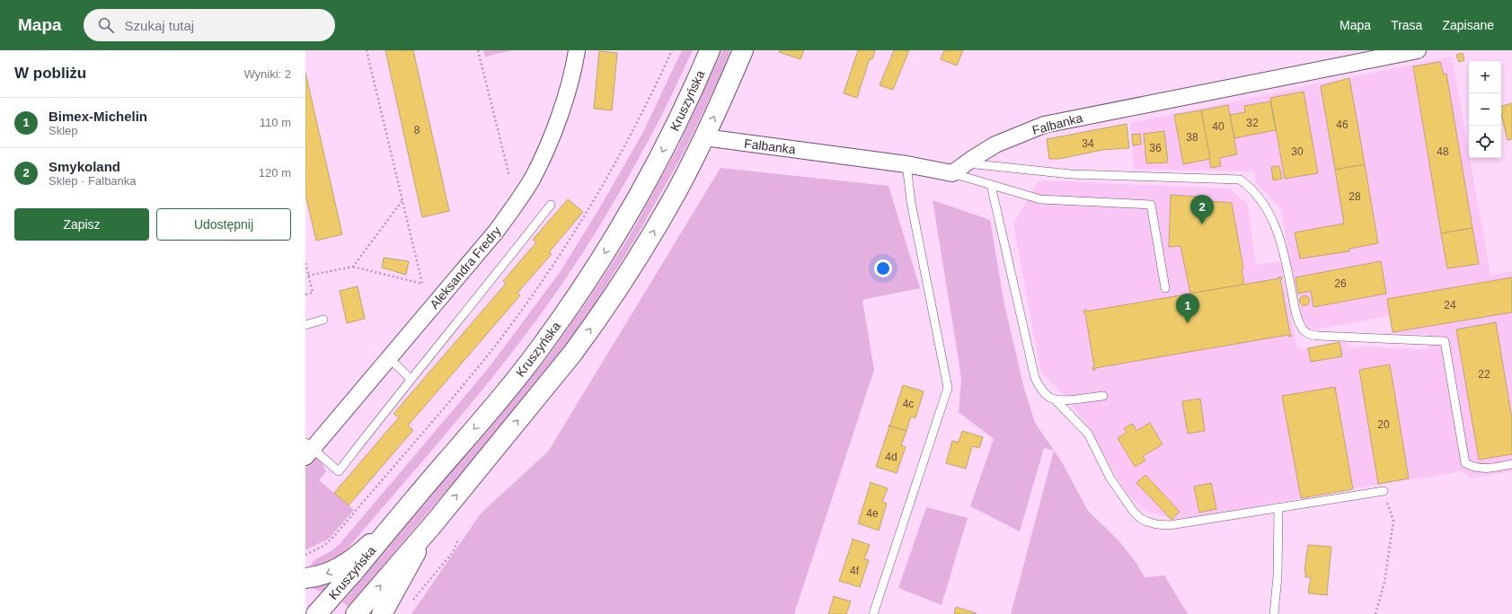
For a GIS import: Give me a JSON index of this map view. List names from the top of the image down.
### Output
{
  "streets": {
    "main road": ["Kruszyńska"],
    "street": ["Falbanka", "Aleksandra Fredry"]
  },
  "house_numbers": [
    "32",
    "46",
    "40",
    "8",
    "38",
    "34",
    "36",
    "30",
    "48",
    "28",
    "26",
    "24",
    "22",
    "4c",
    "20",
    "4d",
    "4e",
    "4f"
  ],
  "page": {
    "header": "Mapa",
    "search": "Szukaj tutaj",
    "nav": ["Mapa", "Trasa", "Zapisane"],
    "heading": ["W pobliżu", "Wyniki: 2"],
    "map_buttons": ["+", "−"],
    "list": [
      {
        "mark": "1",
        "name": "Bimex-Michelin",
        "note": "Sklep",
        "value": "110 m"
      },
      {
        "mark": "2",
        "name": "Smykoland",
        "note": "Sklep · Falbanka",
        "value": "120 m"
      }
    ],
    "pins": ["2", "1"],
    "buttons": ["Zapisz", "Udostępnij"]
  }
}
